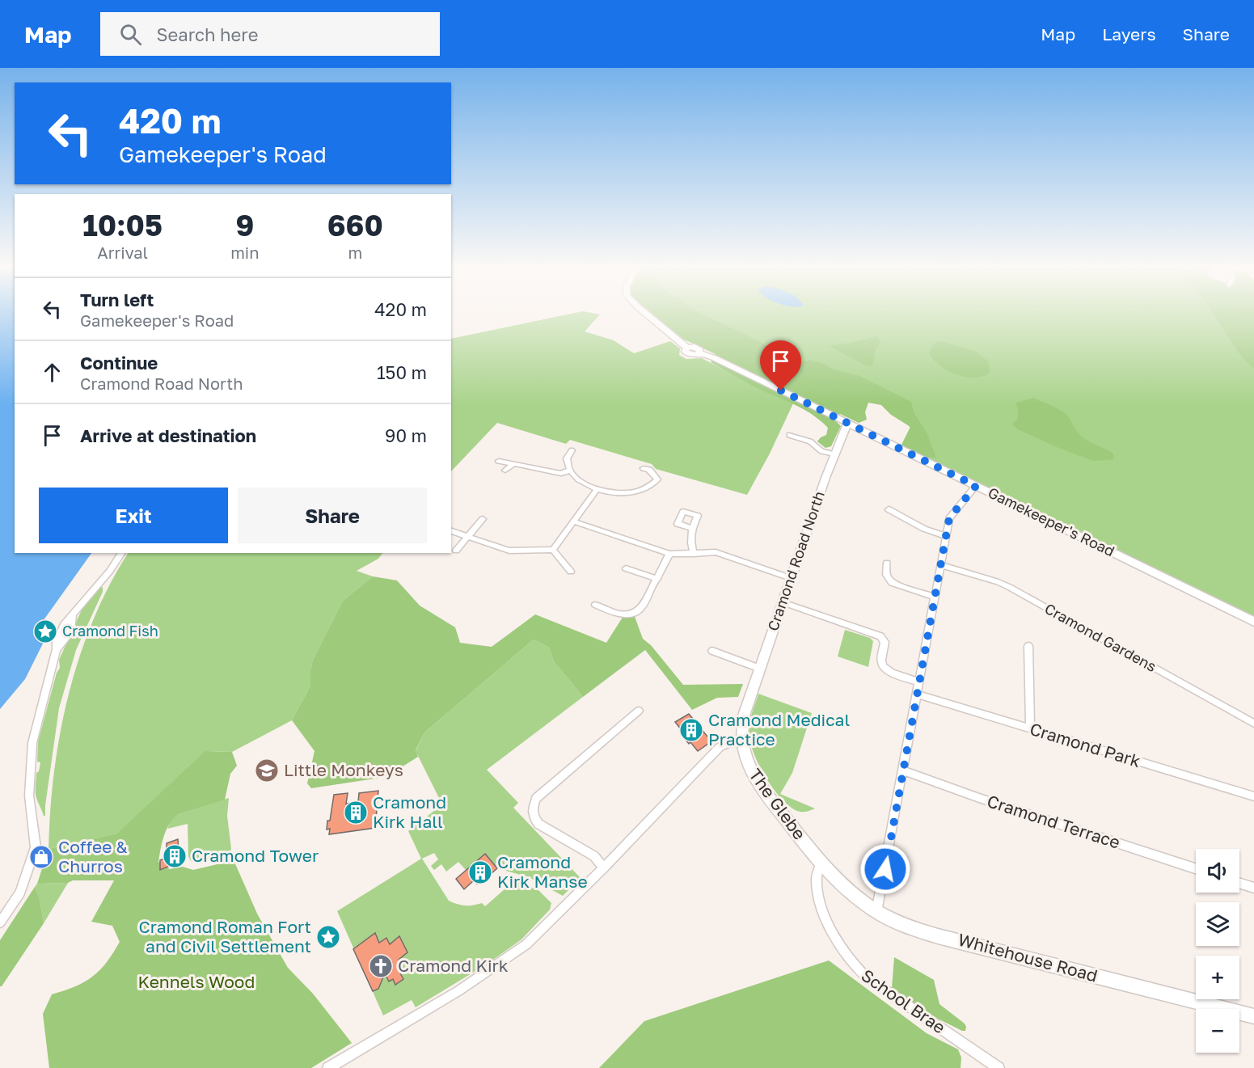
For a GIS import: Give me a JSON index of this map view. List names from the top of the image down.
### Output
{
  "streets": {
    "street": [
      "Gamekeeper's Road",
      "Cramond Road North",
      "Cramond Gardens",
      "Cramond Park",
      "The Glebe",
      "Cramond Terrace",
      "Whitehouse Road",
      "School Brae"
    ]
  },
  "crossings": [
    ["Gamekeeper's Road", "Cramond Road North"],
    ["Cramond Road North", "The Glebe"],
    ["The Glebe", "Whitehouse Road"],
    ["The Glebe", "School Brae"],
    ["Whitehouse Road", "School Brae"]
  ],
  "parks": ["Kennels Wood"],
  "places": {
    "place": ["Cramond Fish", "Cramond Roman Fort and Civil Settlement"],
    "building": [
      "Cramond Medical Practice",
      "Cramond Kirk Hall",
      "Cramond Tower",
      "Cramond Kirk Manse"
    ],
    "school or university": ["Little Monkeys"],
    "shop": ["Coffee & Churros"],
    "church": ["Cramond Kirk"]
  },
  "page": {
    "header": "Map",
    "search": "Search here",
    "nav": ["Map", "Layers", "Share"],
    "turn": ["420 m", "Gamekeeper's Road"],
    "eta": [
      "10:05",
      "Arrival",
      "9",
      "min",
      "660",
      "m"
    ],
    "list": [
      {
        "name": "Turn left",
        "note": "Gamekeeper's Road",
        "value": "420 m"
      },
      {
        "name": "Continue",
        "note": "Cramond Road North",
        "value": "150 m"
      },
      {
        "name": "Arrive at destination",
        "value": "90 m"
      }
    ],
    "buttons": ["Exit", "Share"],
    "map_buttons": ["+", "−"]
  }
}
